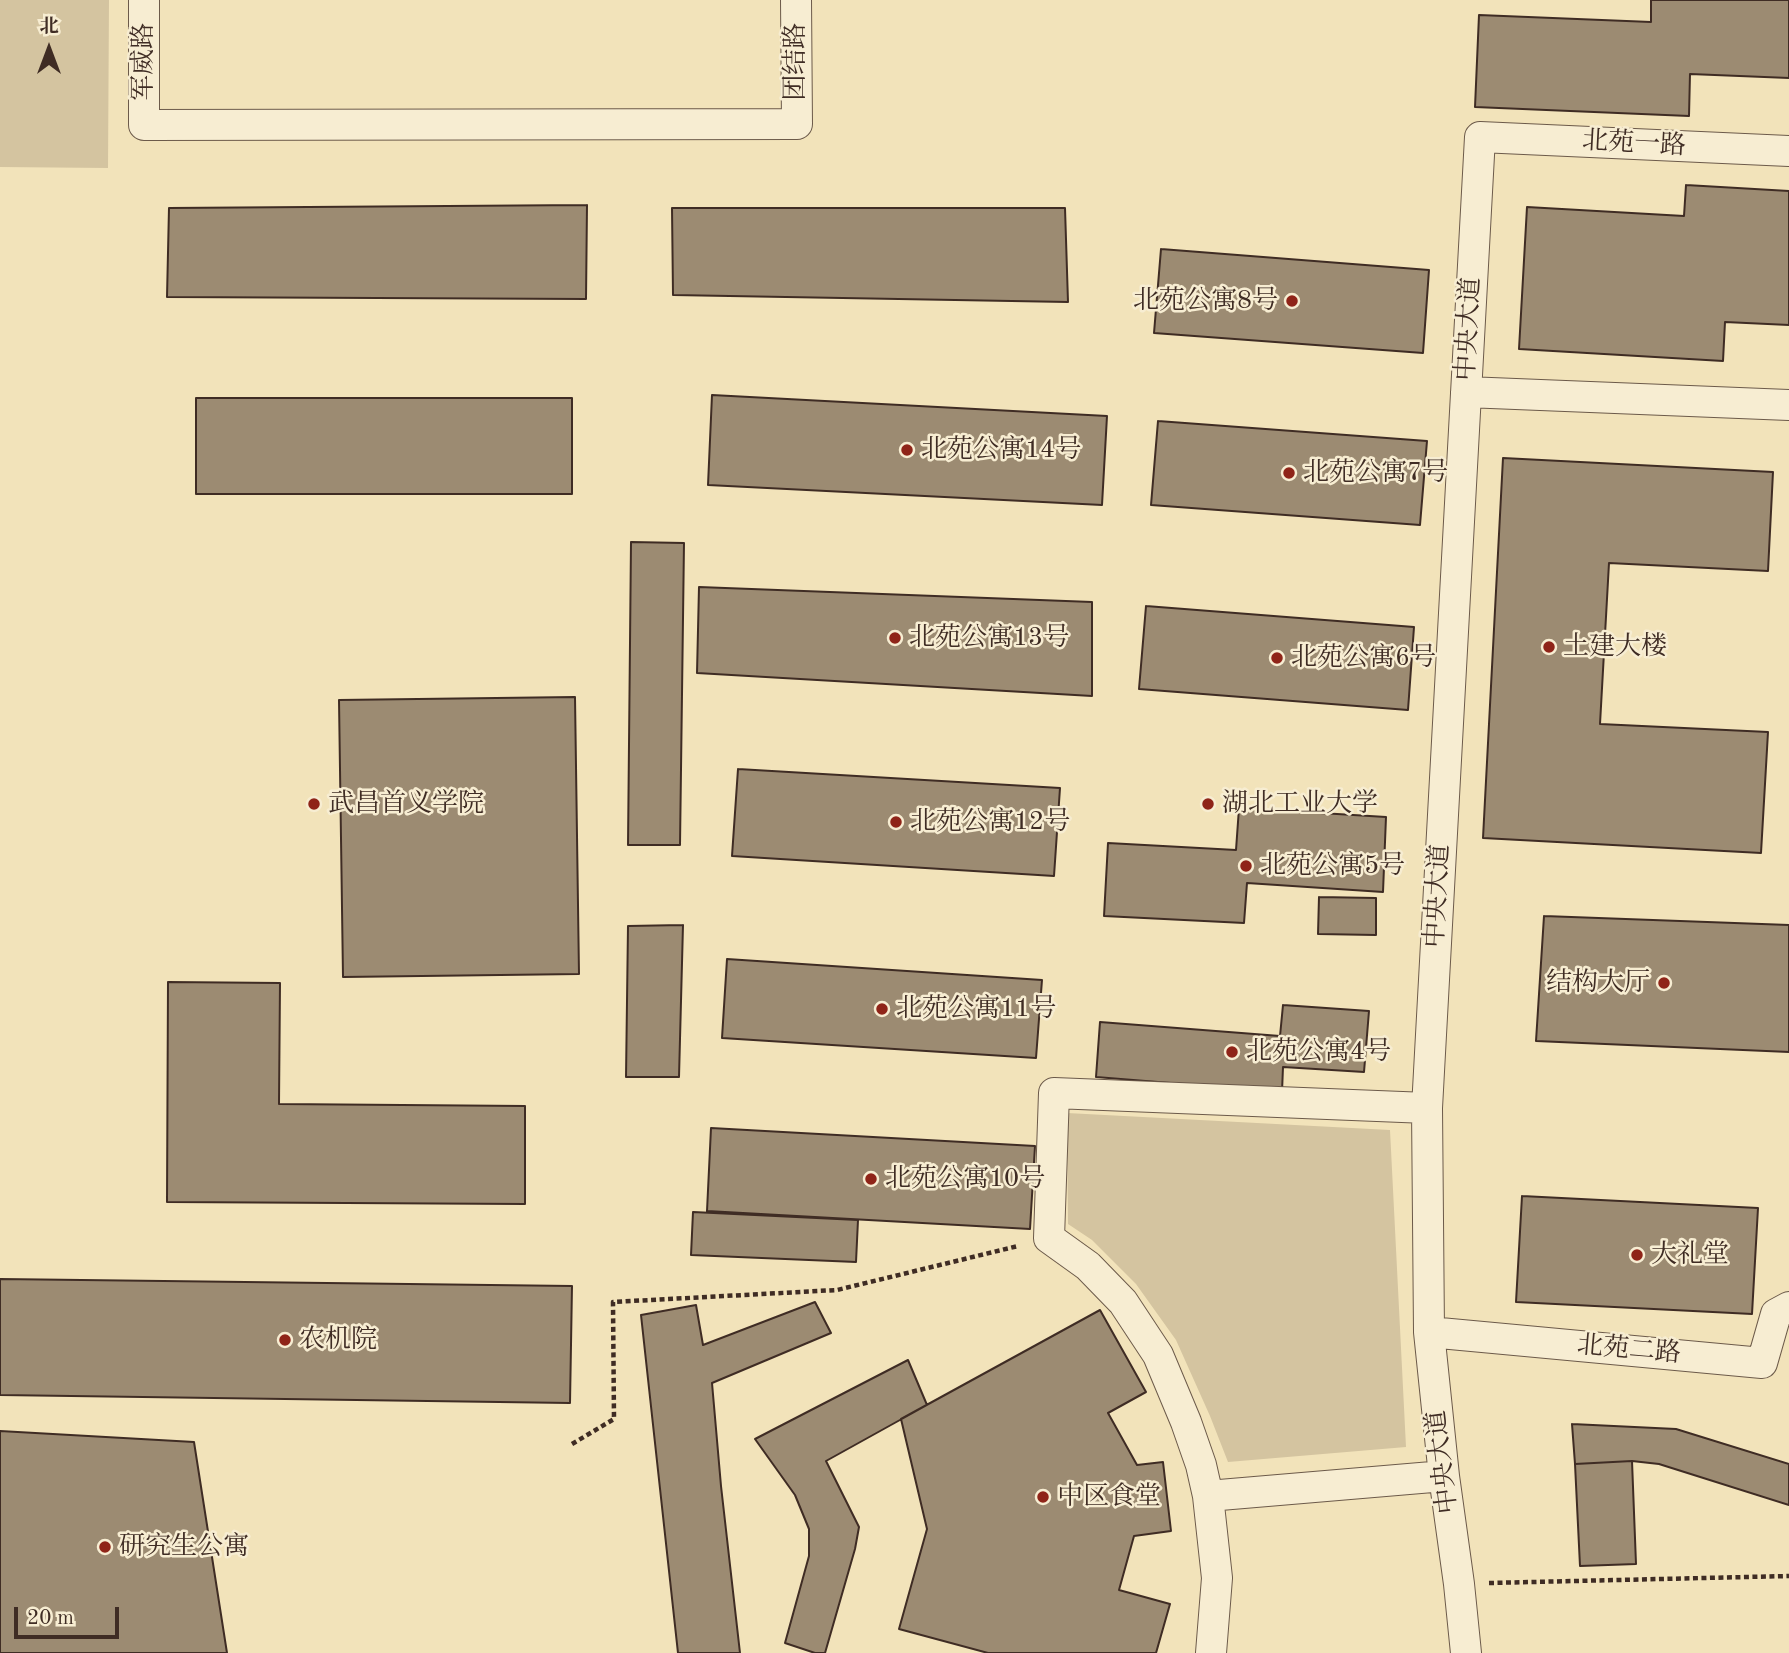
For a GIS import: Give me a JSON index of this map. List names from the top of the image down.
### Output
{
  "streets": {
    "street": [
      "军威路",
      "团结路",
      "北苑一路",
      "中央大道",
      "北苑二路"
    ]
  },
  "crossings": [
    ["军威路", "团结路"],
    ["北苑一路", "中央大道"],
    ["中央大道", "北苑二路"]
  ],
  "places": [
    "北苑公寓8号",
    "北苑公寓14号",
    "北苑公寓7号",
    "北苑公寓13号",
    "土建大楼",
    "北苑公寓6号",
    "武昌首义学院",
    "湖北工业大学",
    "北苑公寓12号",
    "北苑公寓5号",
    "结构大厅",
    "北苑公寓11号",
    "北苑公寓4号",
    "北苑公寓10号",
    "大礼堂",
    "农机院",
    "中区食堂",
    "研究生公寓"
  ],
  "scale_bar": "20 m",
  "north": "top"
}
